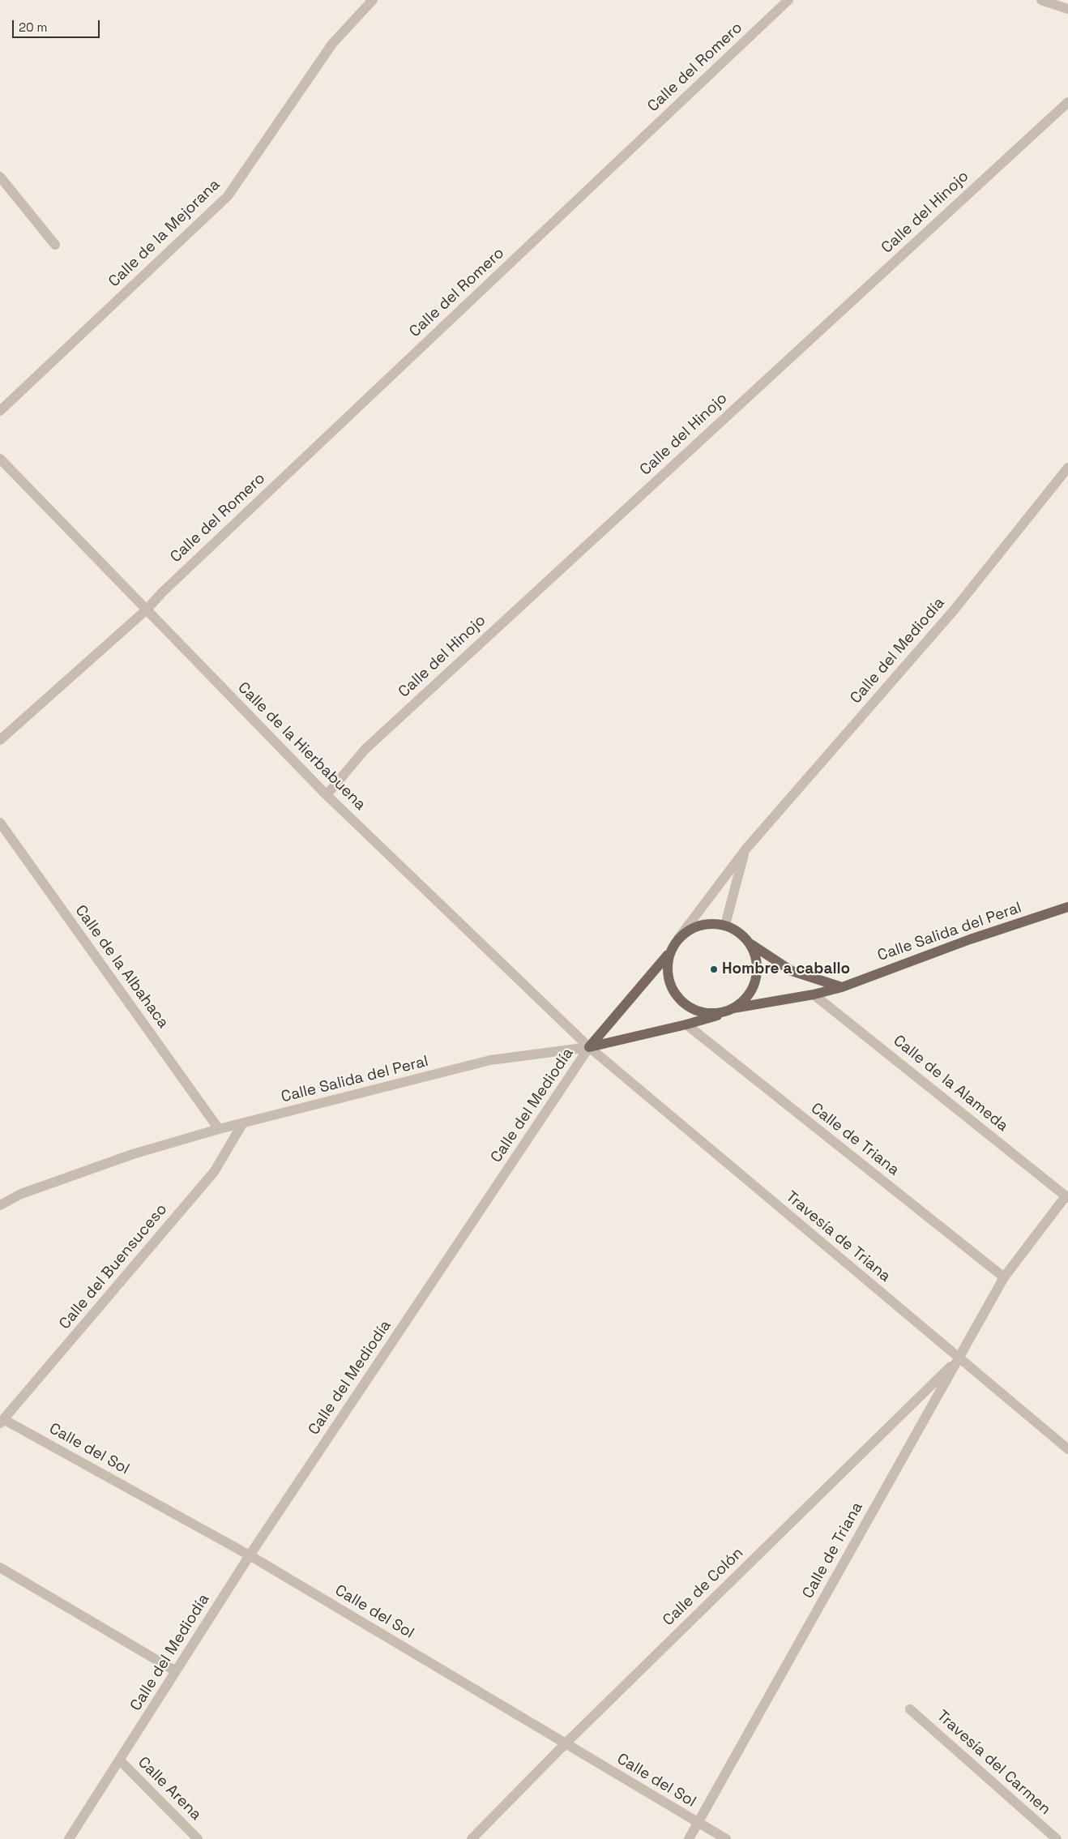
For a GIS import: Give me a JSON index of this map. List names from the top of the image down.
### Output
{
  "streets": {
    "main road": ["Calle del Mediodía", "Calle Salida del Peral"],
    "street": [
      "Calle del Romero",
      "Calle del Hinojo",
      "Calle de la Mejorana",
      "Calle de la Hierbabuena",
      "Calle de la Albahaca",
      "Calle de la Alameda",
      "Calle de Triana",
      "Travesía de Triana",
      "Calle del Buensuceso",
      "Calle del Sol",
      "Calle de Colón",
      "Travesía del Carmen",
      "Calle Arena"
    ]
  },
  "crossings": [
    ["Calle del Romero", "Calle de la Hierbabuena"],
    ["Calle del Hinojo", "Calle de la Hierbabuena"],
    ["Calle del Mediodía", "Calle de la Hierbabuena"],
    ["Calle del Mediodía", "Calle Salida del Peral"],
    ["Calle del Mediodía", "Travesía de Triana"],
    ["Calle del Mediodía", "Calle del Sol"],
    ["Calle del Mediodía", "Calle Arena"],
    ["Calle de la Hierbabuena", "Calle Salida del Peral"],
    ["Calle de la Hierbabuena", "Travesía de Triana"],
    ["Calle Salida del Peral", "Calle de la Albahaca"],
    ["Calle Salida del Peral", "Calle de la Alameda"],
    ["Calle Salida del Peral", "Calle de Triana"],
    ["Calle Salida del Peral", "Travesía de Triana"],
    ["Calle Salida del Peral", "Calle del Buensuceso"],
    ["Calle de la Alameda", "Calle de Triana"],
    ["Calle de Triana", "Travesía de Triana"],
    ["Calle de Triana", "Calle del Sol"],
    ["Calle de Triana", "Calle de Colón"],
    ["Travesía de Triana", "Calle de Colón"],
    ["Calle del Buensuceso", "Calle del Sol"],
    ["Calle del Sol", "Calle de Colón"]
  ],
  "places": ["Hombre a caballo"],
  "scale_bar": "20 m"
}
